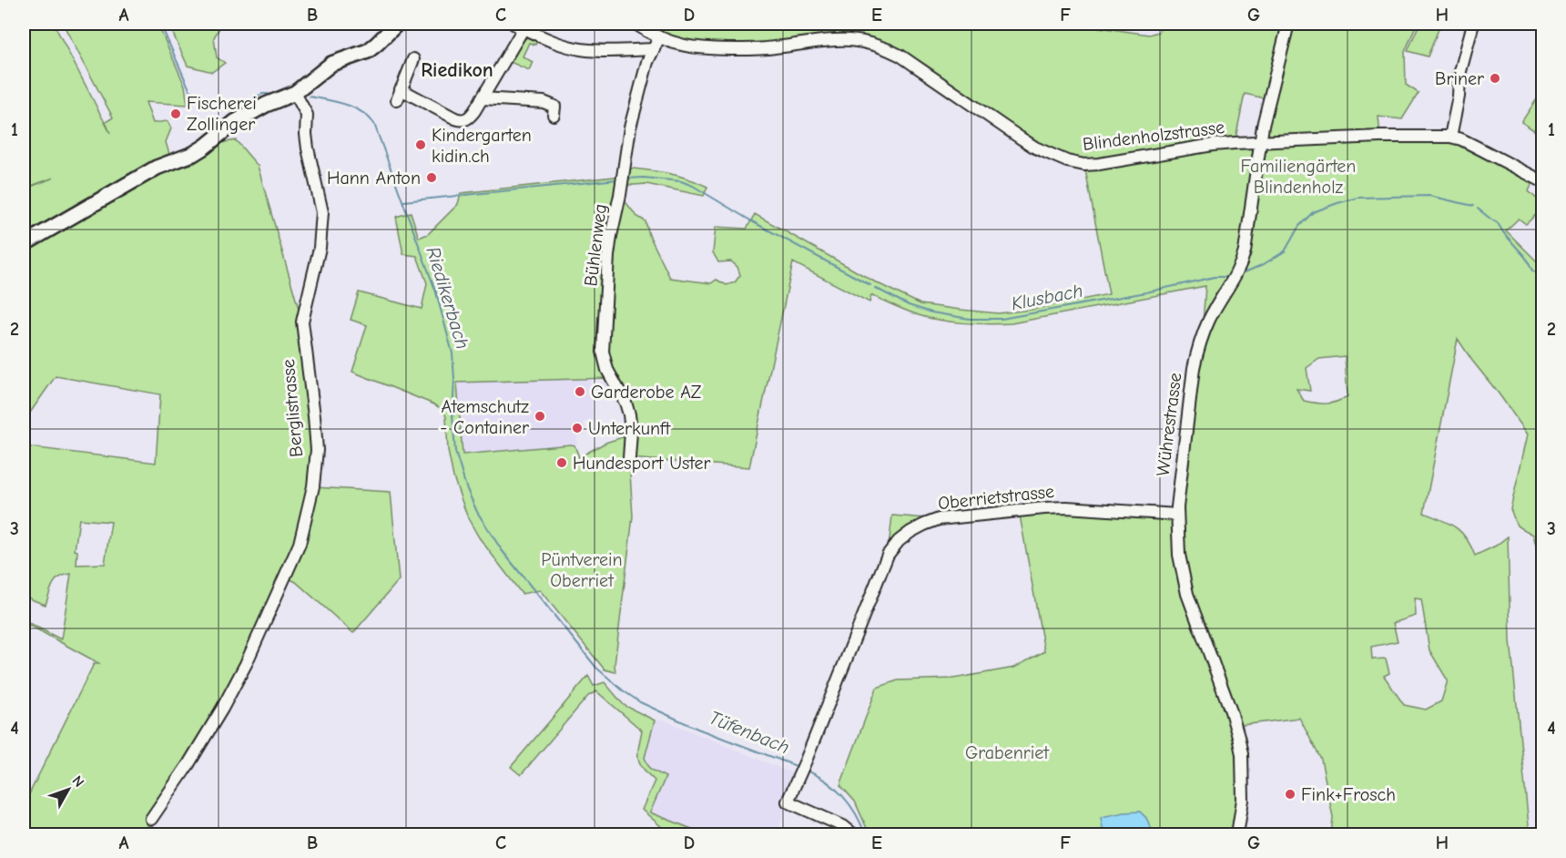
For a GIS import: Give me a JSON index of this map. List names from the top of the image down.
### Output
{
  "streets": {
    "street": [
      "Blindenholzstrasse",
      "Bühlenweg",
      "Berglistrasse",
      "Wührestrasse",
      "Oberrietstrasse"
    ]
  },
  "crossings": [
    ["Blindenholzstrasse", "Bühlenweg"],
    ["Blindenholzstrasse", "Wührestrasse"],
    ["Wührestrasse", "Oberrietstrasse"]
  ],
  "districts": ["Riedikon"],
  "water": ["Klusbach", "Riedikerbach", "Tüfenbach"],
  "parks": ["Familiengärten Blindenholz", "Püntverein Oberriet", "Grabenriet"],
  "places": [
    "Briner",
    "Fischerei Zollinger",
    "Kindergarten kidin.ch",
    "Hann Anton",
    "Garderobe AZ",
    "Atemschutz - Container",
    "Unterkunft",
    "Hundesport Uster",
    "Fink+Frosch"
  ],
  "north": "top right",
  "grid": {
    "columns": [
      "A",
      "B",
      "C",
      "D",
      "E",
      "F",
      "G",
      "H"
    ],
    "rows": [
      "1",
      "2",
      "3",
      "4"
    ]
  }
}
